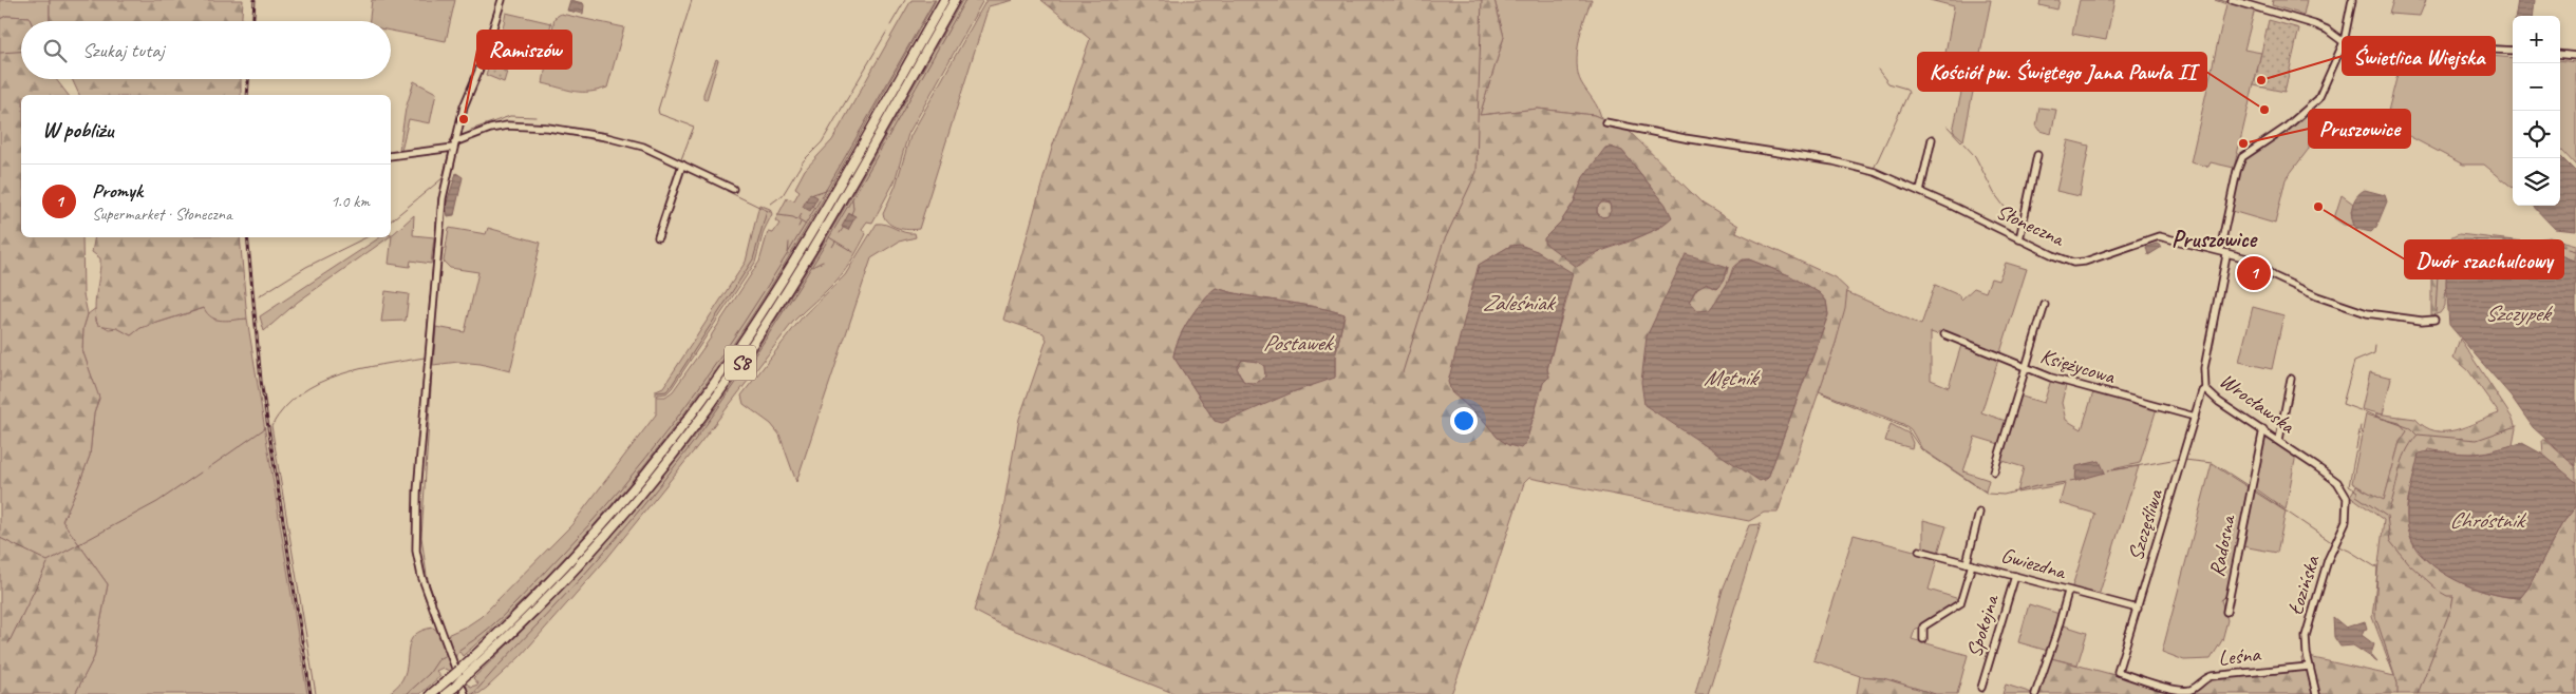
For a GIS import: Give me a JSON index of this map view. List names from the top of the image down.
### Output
{
  "streets": {
    "highway": ["S8"],
    "street": [
      "Słoneczna",
      "Księżycowa",
      "Wrocławska",
      "Szczęśliwa",
      "Radosna",
      "Gwiezdna",
      "Łozińska",
      "Spokojna",
      "Leśna"
    ]
  },
  "crossings": [
    ["Słoneczna", "Wrocławska"],
    ["Księżycowa", "Szczęśliwa"],
    ["Wrocławska", "Szczęśliwa"],
    ["Wrocławska", "Radosna"],
    ["Wrocławska", "Łozińska"],
    ["Szczęśliwa", "Gwiezdna"],
    ["Szczęśliwa", "Leśna"],
    ["Gwiezdna", "Spokojna"],
    ["Łozińska", "Leśna"]
  ],
  "districts": ["Pruszowice"],
  "water": [
    "Zaleśniak",
    "Szczypek",
    "Postawek",
    "Mętnik",
    "Chróstnik"
  ],
  "places": [
    "Świetlica Wiejska",
    "Kościół pw. Świętego Jana Pawła II",
    "Ramiszów",
    "Pruszowice",
    "Dwór szachulcowy"
  ],
  "page": {
    "map_buttons": ["+", "−"],
    "search": "Szukaj tutaj",
    "heading": "W pobliżu",
    "list": [
      {
        "mark": "1",
        "name": "Promyk",
        "note": "Supermarket · Słoneczna",
        "value": "1.0 km"
      }
    ],
    "pins": "1"
  }
}
